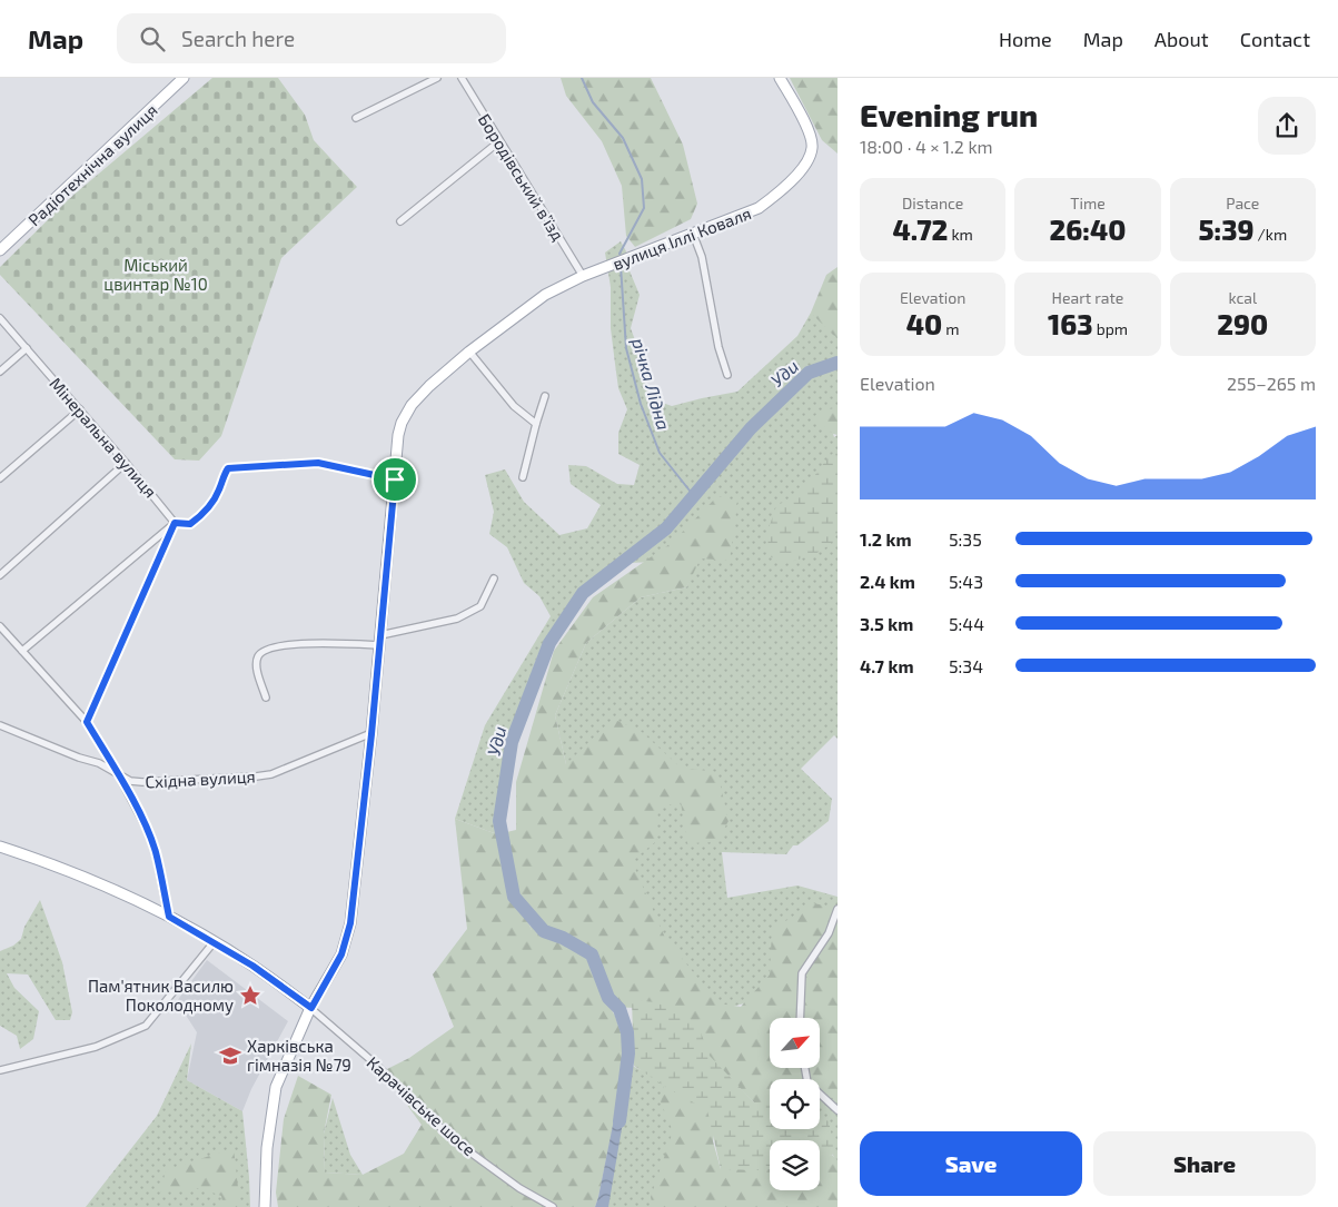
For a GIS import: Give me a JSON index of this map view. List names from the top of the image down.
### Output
{
  "streets": {
    "main road": ["Радіотехнічна вулиця", "вулиця Іллі Коваля", "Карачівське шосе"],
    "street": ["Бородівський в’їзд", "Мінеральна вулиця", "Східна вулиця"]
  },
  "crossings": [
    ["Бородівський в’їзд", "вулиця Іллі Коваля"],
    ["вулиця Іллі Коваля", "Східна вулиця"],
    ["вулиця Іллі Коваля", "Карачівське шосе"]
  ],
  "water": ["Уди", "річка Лідна"],
  "parks": ["Міський цвинтар №10"],
  "places": {
    "place": ["Пам'ятник Василю Поколодному"],
    "school or university": ["Харківська гімназія №79"]
  },
  "north": "top right",
  "page": {
    "header": "Map",
    "search": "Search here",
    "nav": [
      "Home",
      "Map",
      "About",
      "Contact"
    ],
    "heading": ["Evening run", "18:00 · 4 × 1.2 km"],
    "stats": [
      ["Distance", "4.72 km"],
      ["Time", "26:40"],
      ["Pace", "5:39 /km"],
      ["Elevation", "40 m"],
      ["Heart rate", "163 bpm"],
      ["kcal", "290"]
    ],
    "chart": ["Elevation", "255–265 m"],
    "list": [
      {
        "name": "1.2 km",
        "note": "5:35"
      },
      {
        "name": "2.4 km",
        "note": "5:43"
      },
      {
        "name": "3.5 km",
        "note": "5:44"
      },
      {
        "name": "4.7 km",
        "note": "5:34"
      }
    ],
    "buttons": ["Save", "Share"]
  }
}
